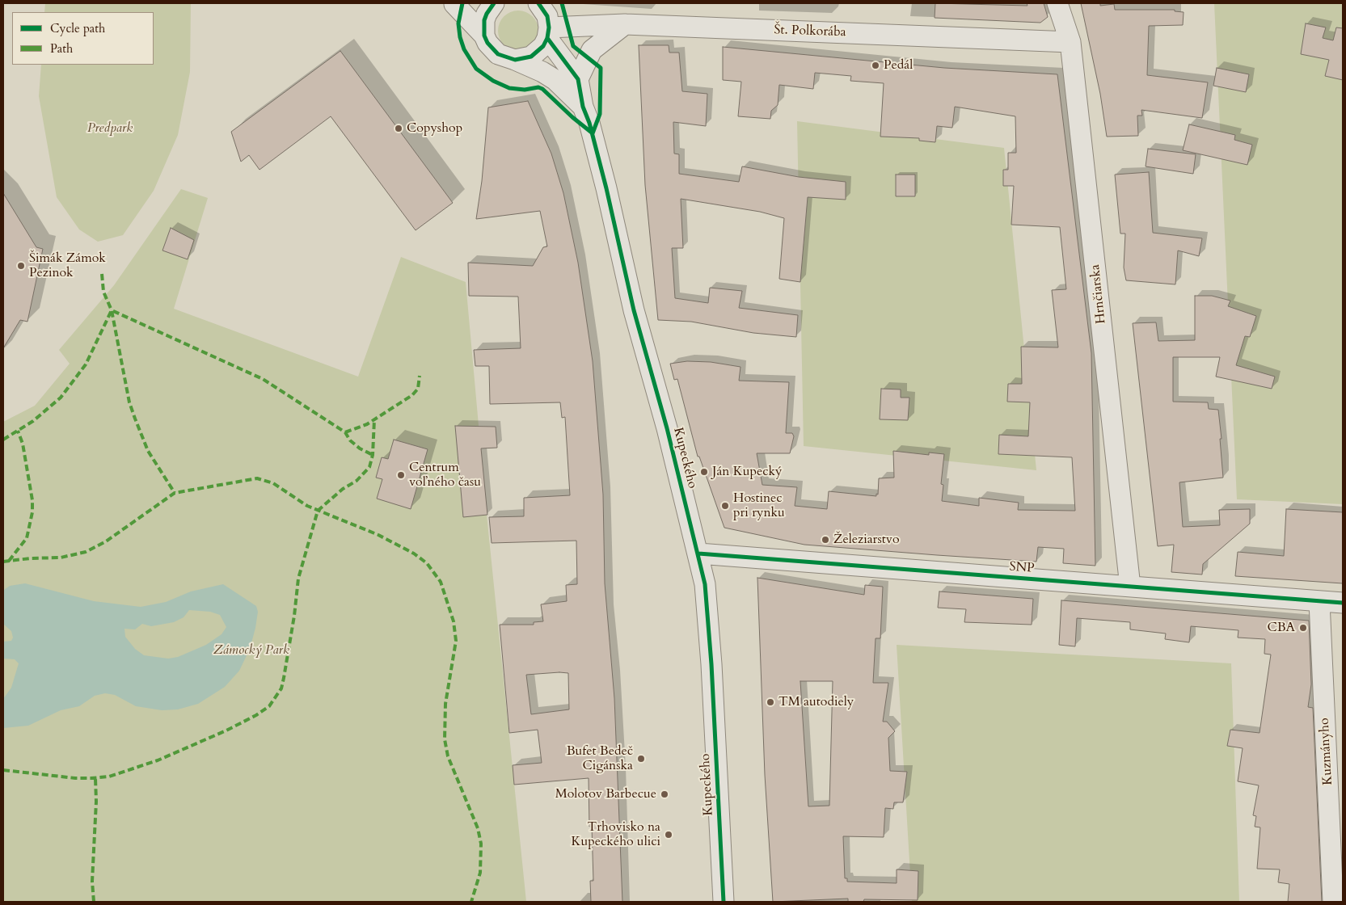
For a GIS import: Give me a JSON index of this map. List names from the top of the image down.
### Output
{
  "streets": {
    "street": [
      "Št. Polkorába",
      "Hrnčiarska",
      "Kupeckého",
      "SNP",
      "Kuzmányho"
    ]
  },
  "crossings": [
    ["Št. Polkorába", "Hrnčiarska"],
    ["Št. Polkorába", "Kupeckého"],
    ["Hrnčiarska", "SNP"],
    ["Kupeckého", "SNP"],
    ["SNP", "Kuzmányho"]
  ],
  "parks": ["Predpark", "Zámocký Park"],
  "places": [
    "Pedál",
    "Copyshop",
    "Šimák Zámok Pezinok",
    "Ján Kupecký",
    "Centrum voľného času",
    "Hostinec pri rynku",
    "Železiarstvo",
    "CBA",
    "TM autodiely",
    "Bufet Bedeč Cigánska",
    "Molotov Barbecue",
    "Trhovisko na Kupeckého ulici"
  ],
  "legend": ["Cycle path", "Path"]
}
